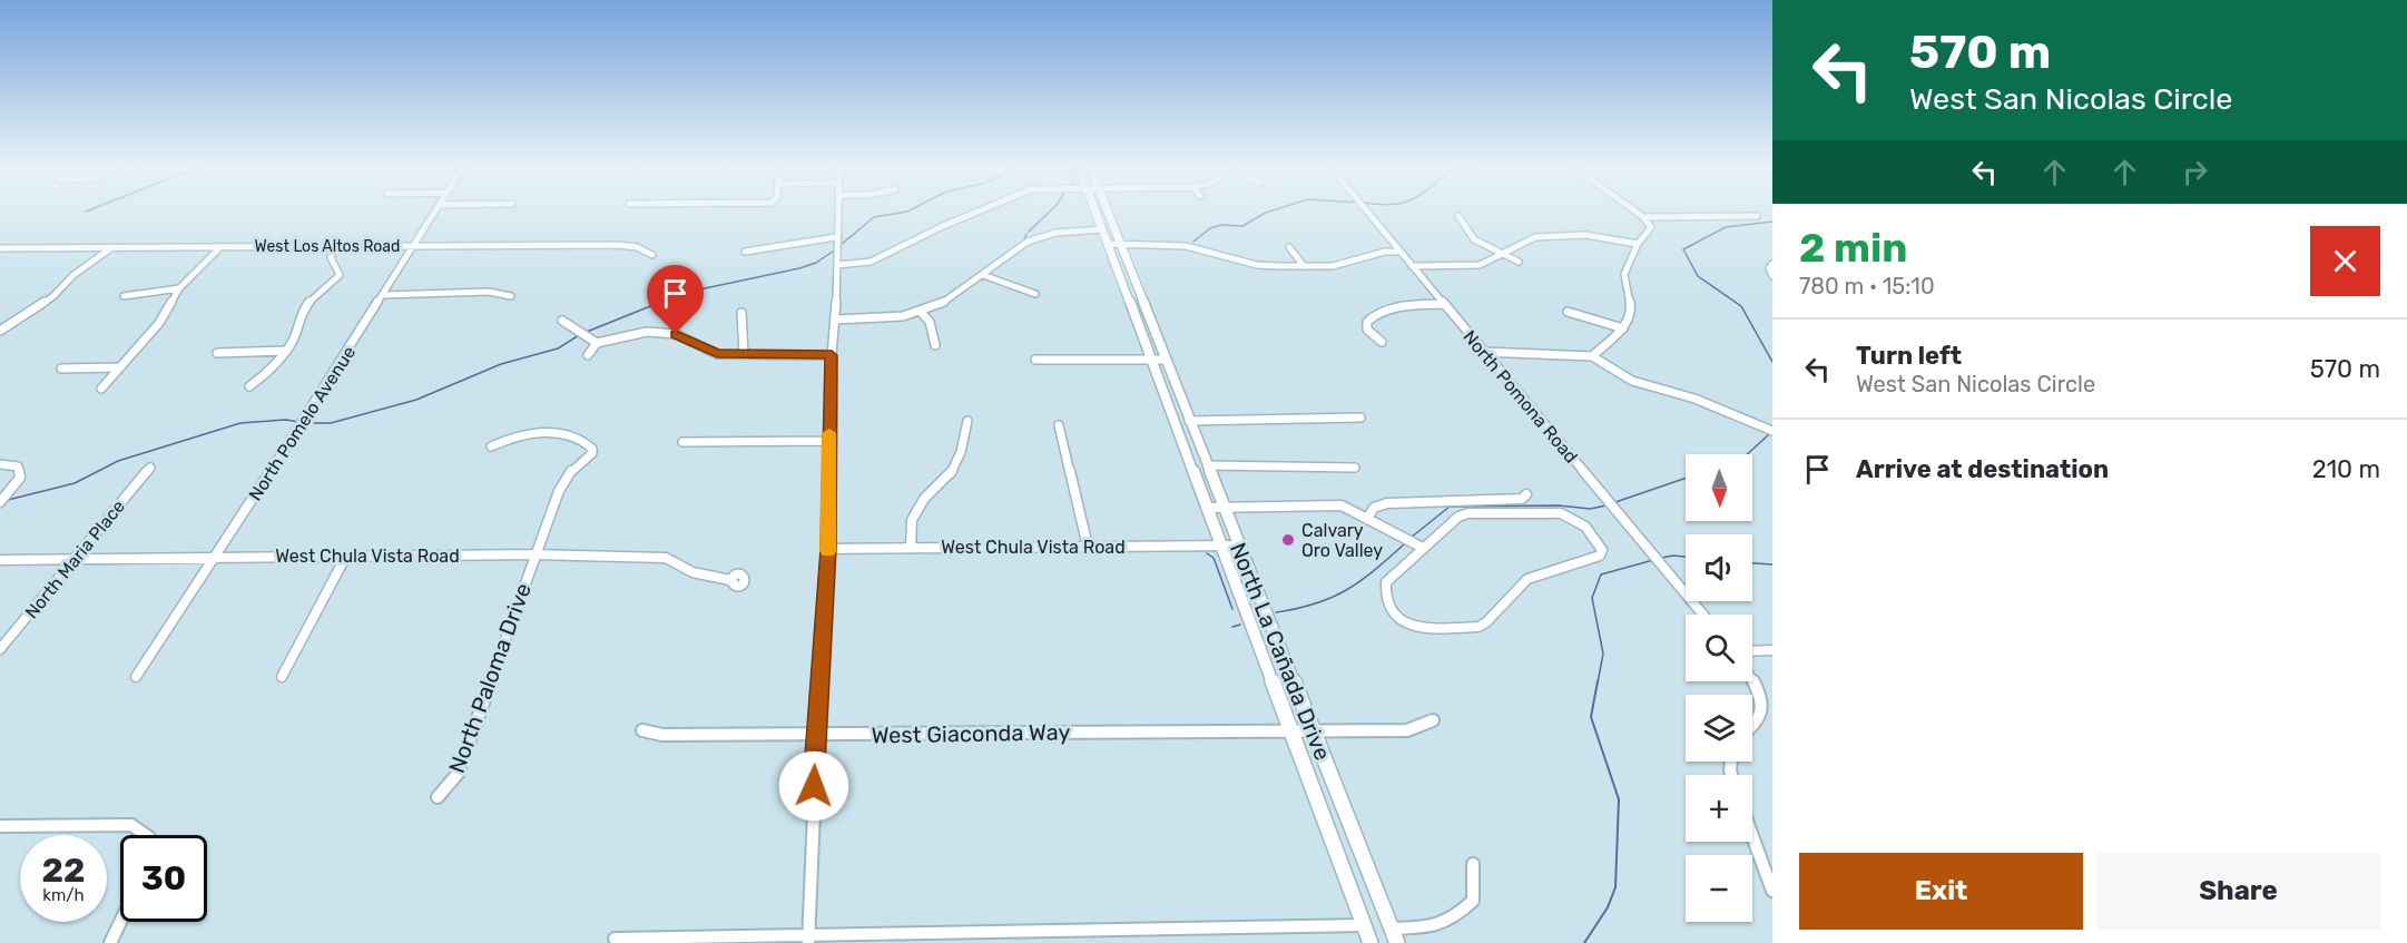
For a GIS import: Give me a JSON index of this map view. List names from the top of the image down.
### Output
{
  "streets": {
    "main road": ["North La Cañada Drive"],
    "street": [
      "West Los Altos Road",
      "North Pomona Road",
      "North Pomelo Avenue",
      "West Chula Vista Road",
      "North Maria Place",
      "North Paloma Drive",
      "West Giaconda Way"
    ]
  },
  "crossings": [
    ["West Los Altos Road", "North Pomelo Avenue"],
    ["North Pomelo Avenue", "West Chula Vista Road"],
    ["West Chula Vista Road", "North Maria Place"],
    ["West Chula Vista Road", "North La Cañada Drive"],
    ["West Chula Vista Road", "North Paloma Drive"],
    ["North La Cañada Drive", "West Giaconda Way"]
  ],
  "places": ["Calvary Oro Valley"],
  "north": "bottom",
  "page": {
    "turn": ["570 m", "West San Nicolas Circle"],
    "heading": ["2 min", "780 m · 15:10"],
    "list": [
      {
        "name": "Turn left",
        "note": "West San Nicolas Circle",
        "value": "570 m"
      },
      {
        "name": "Arrive at destination",
        "value": "210 m"
      }
    ],
    "map_buttons": ["+", "−"],
    "speed": "22 km/h",
    "limit": "30",
    "buttons": ["Exit", "Share"]
  }
}
